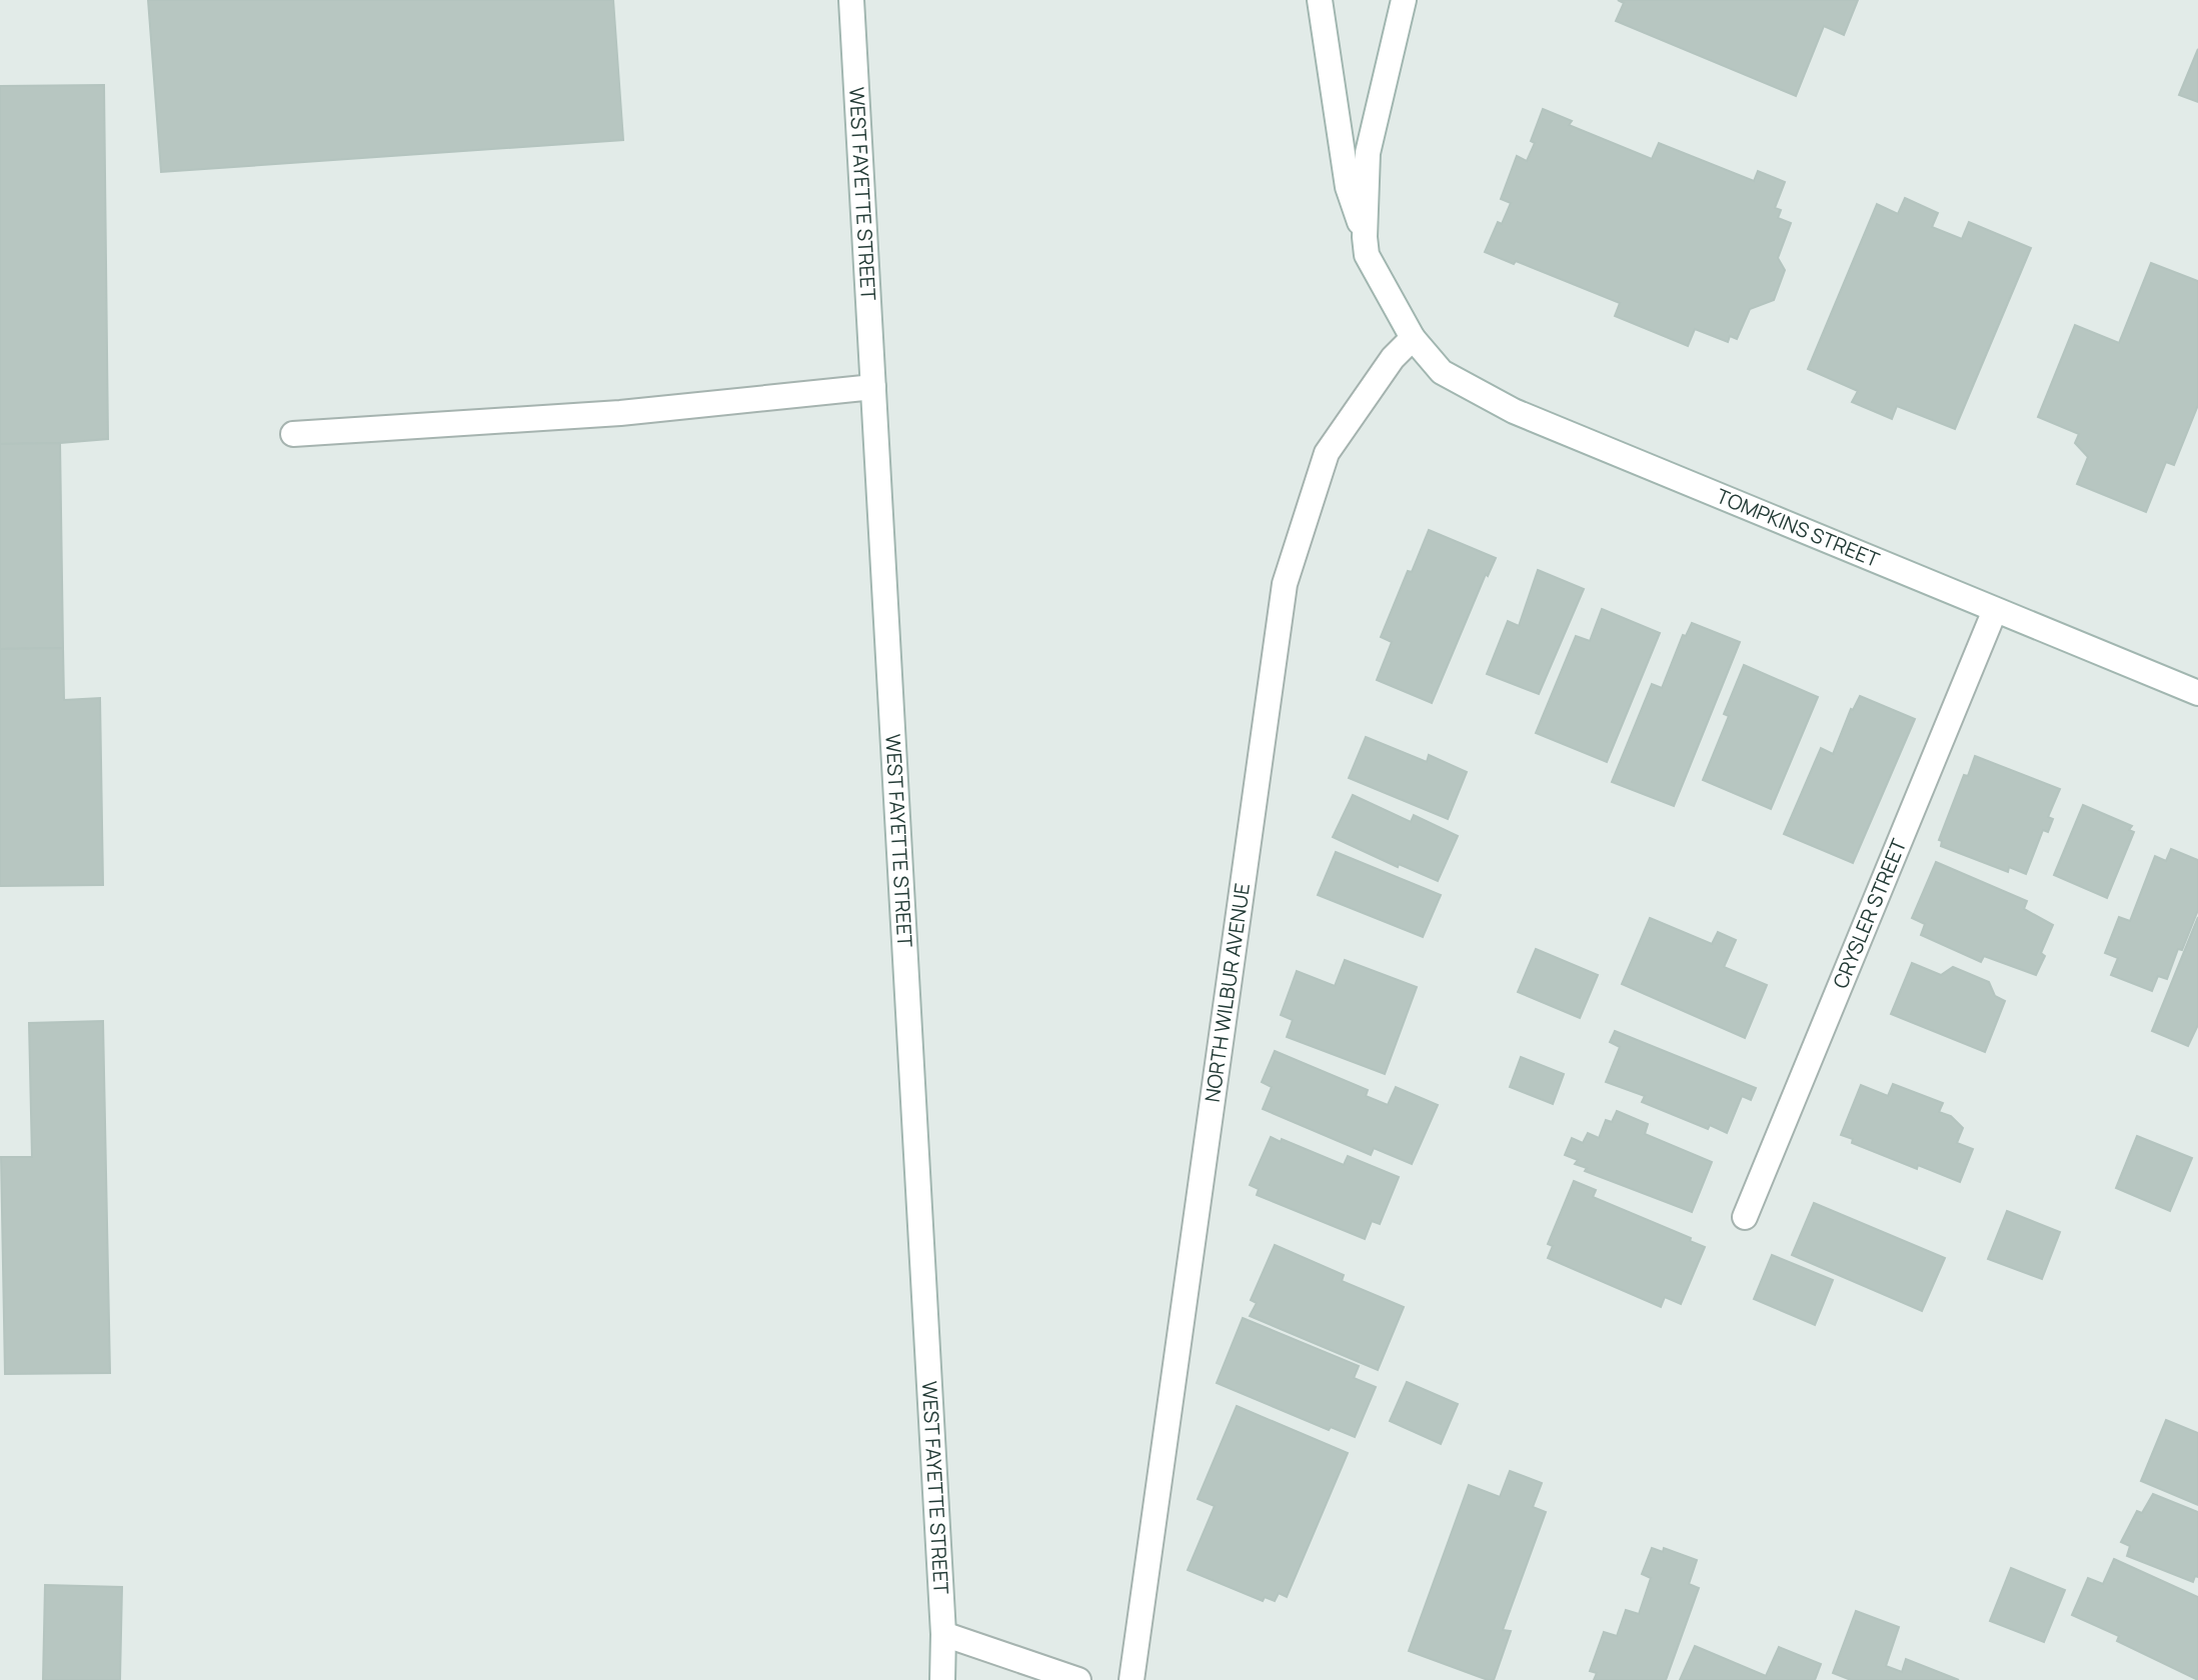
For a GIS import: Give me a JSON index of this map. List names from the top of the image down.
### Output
{
  "streets": {
    "street": [
      "WEST FAYETTE STREET",
      "TOMPKINS STREET",
      "CRYSLER STREET",
      "NORTH WILBUR AVENUE"
    ]
  },
  "crossings": [
    ["TOMPKINS STREET", "CRYSLER STREET"],
    ["TOMPKINS STREET", "NORTH WILBUR AVENUE"]
  ]
}
